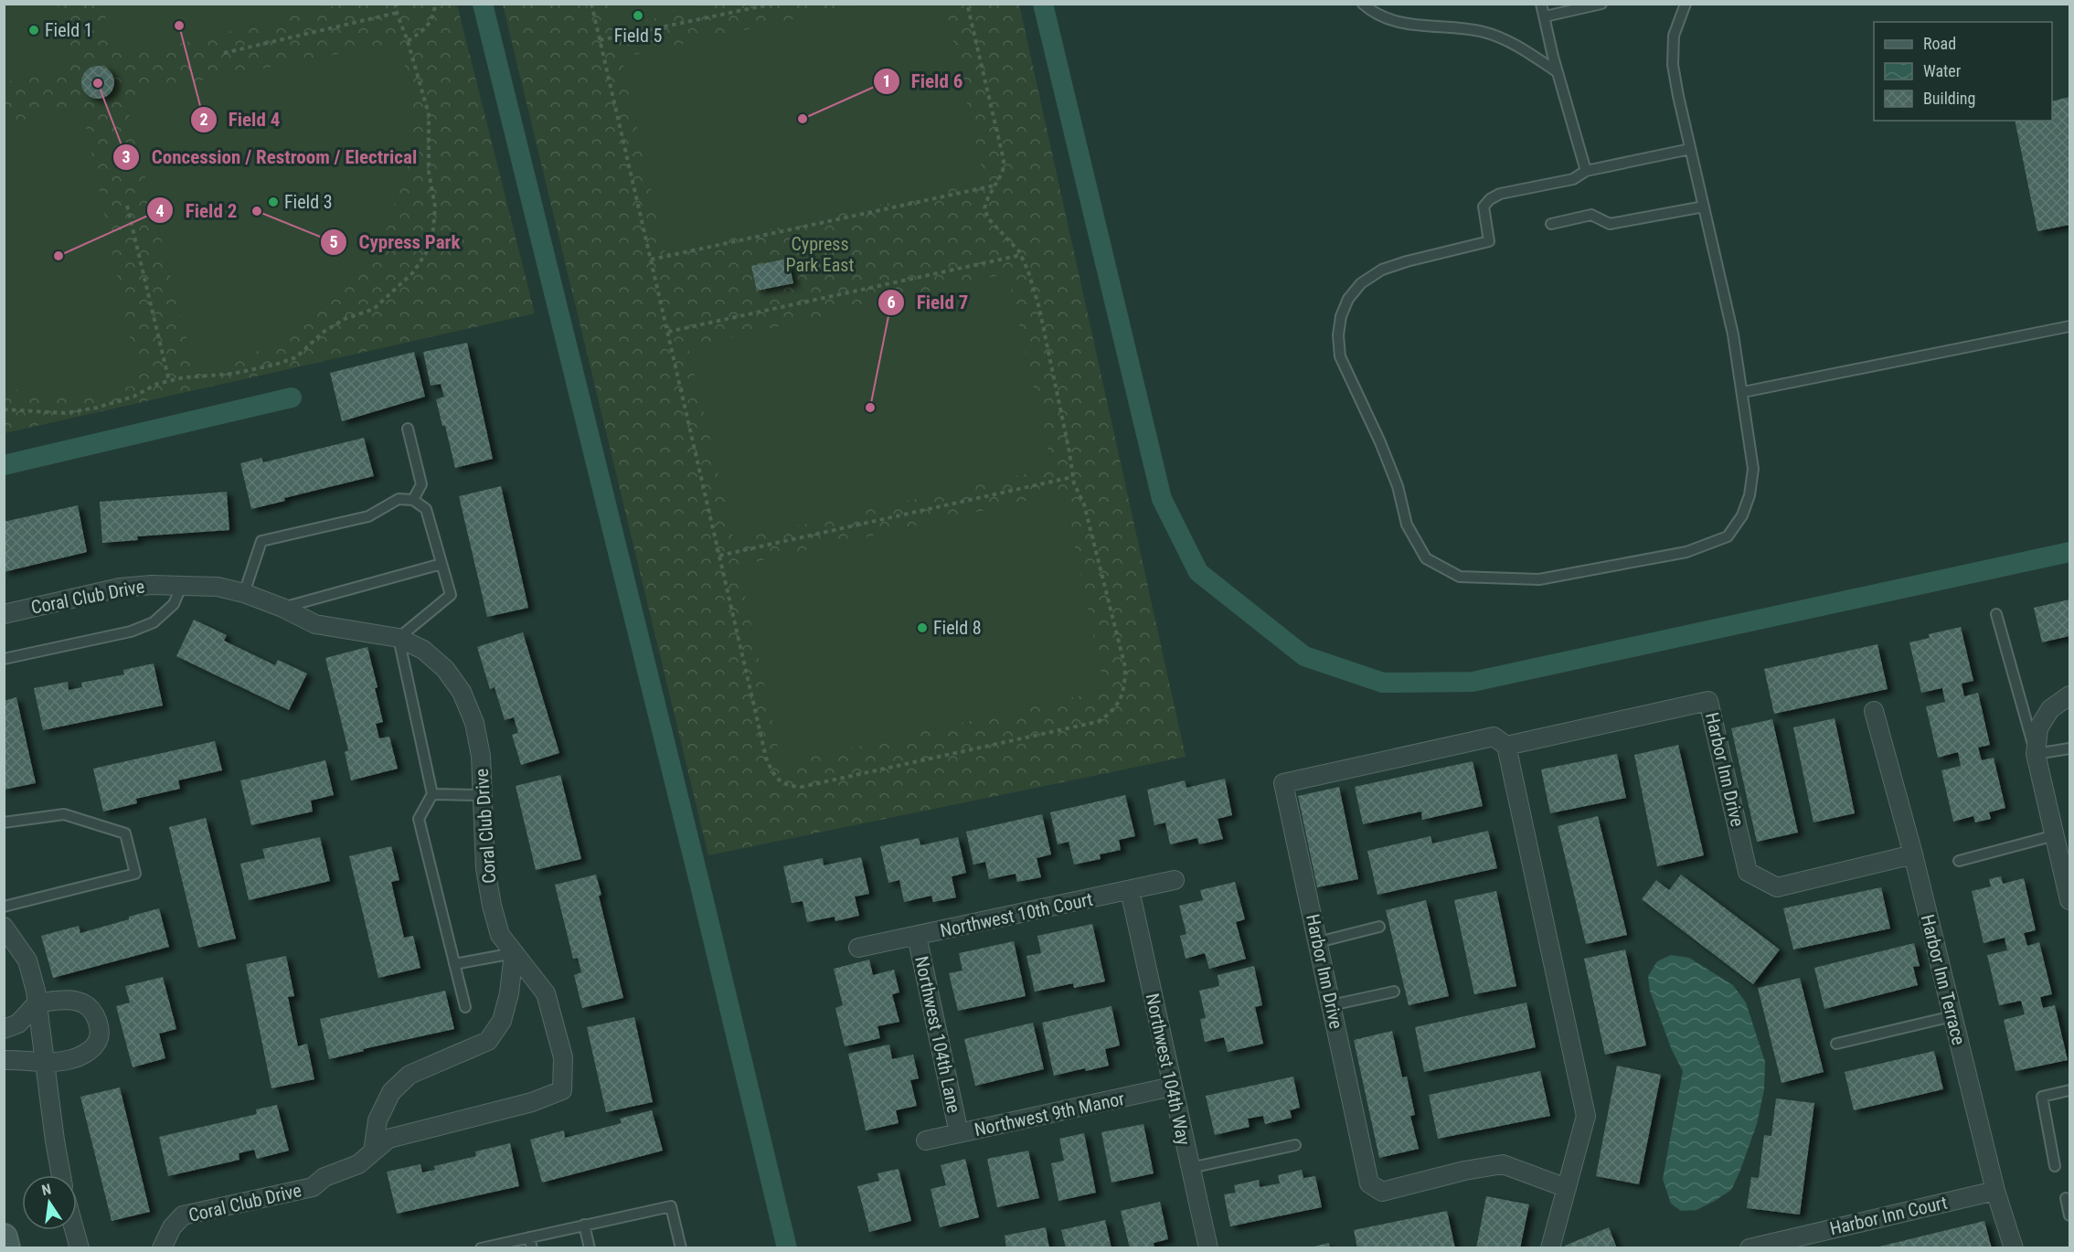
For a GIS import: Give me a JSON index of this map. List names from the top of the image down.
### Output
{
  "streets": {
    "street": [
      "Coral Club Drive",
      "Harbor Inn Drive",
      "Northwest 10th Court",
      "Harbor Inn Terrace",
      "Northwest 104th Lane",
      "Northwest 104th Way",
      "Northwest 9th Manor",
      "Harbor Inn Court"
    ]
  },
  "crossings": [
    ["Harbor Inn Drive", "Harbor Inn Terrace"],
    ["Northwest 10th Court", "Northwest 104th Lane"],
    ["Northwest 10th Court", "Northwest 104th Way"],
    ["Harbor Inn Terrace", "Harbor Inn Court"],
    ["Northwest 104th Lane", "Northwest 9th Manor"],
    ["Northwest 104th Way", "Northwest 9th Manor"]
  ],
  "parks": ["Cypress Park East"],
  "places": [
    "Field 5",
    "Field 4",
    "Field 1",
    "Concession / Restroom / Electrical",
    "Field 6",
    "Field 3",
    "Cypress Park",
    "Field 2",
    "Field 7",
    "Field 8"
  ],
  "legend": ["Road", "Water", "Building"],
  "north": "top"
}
